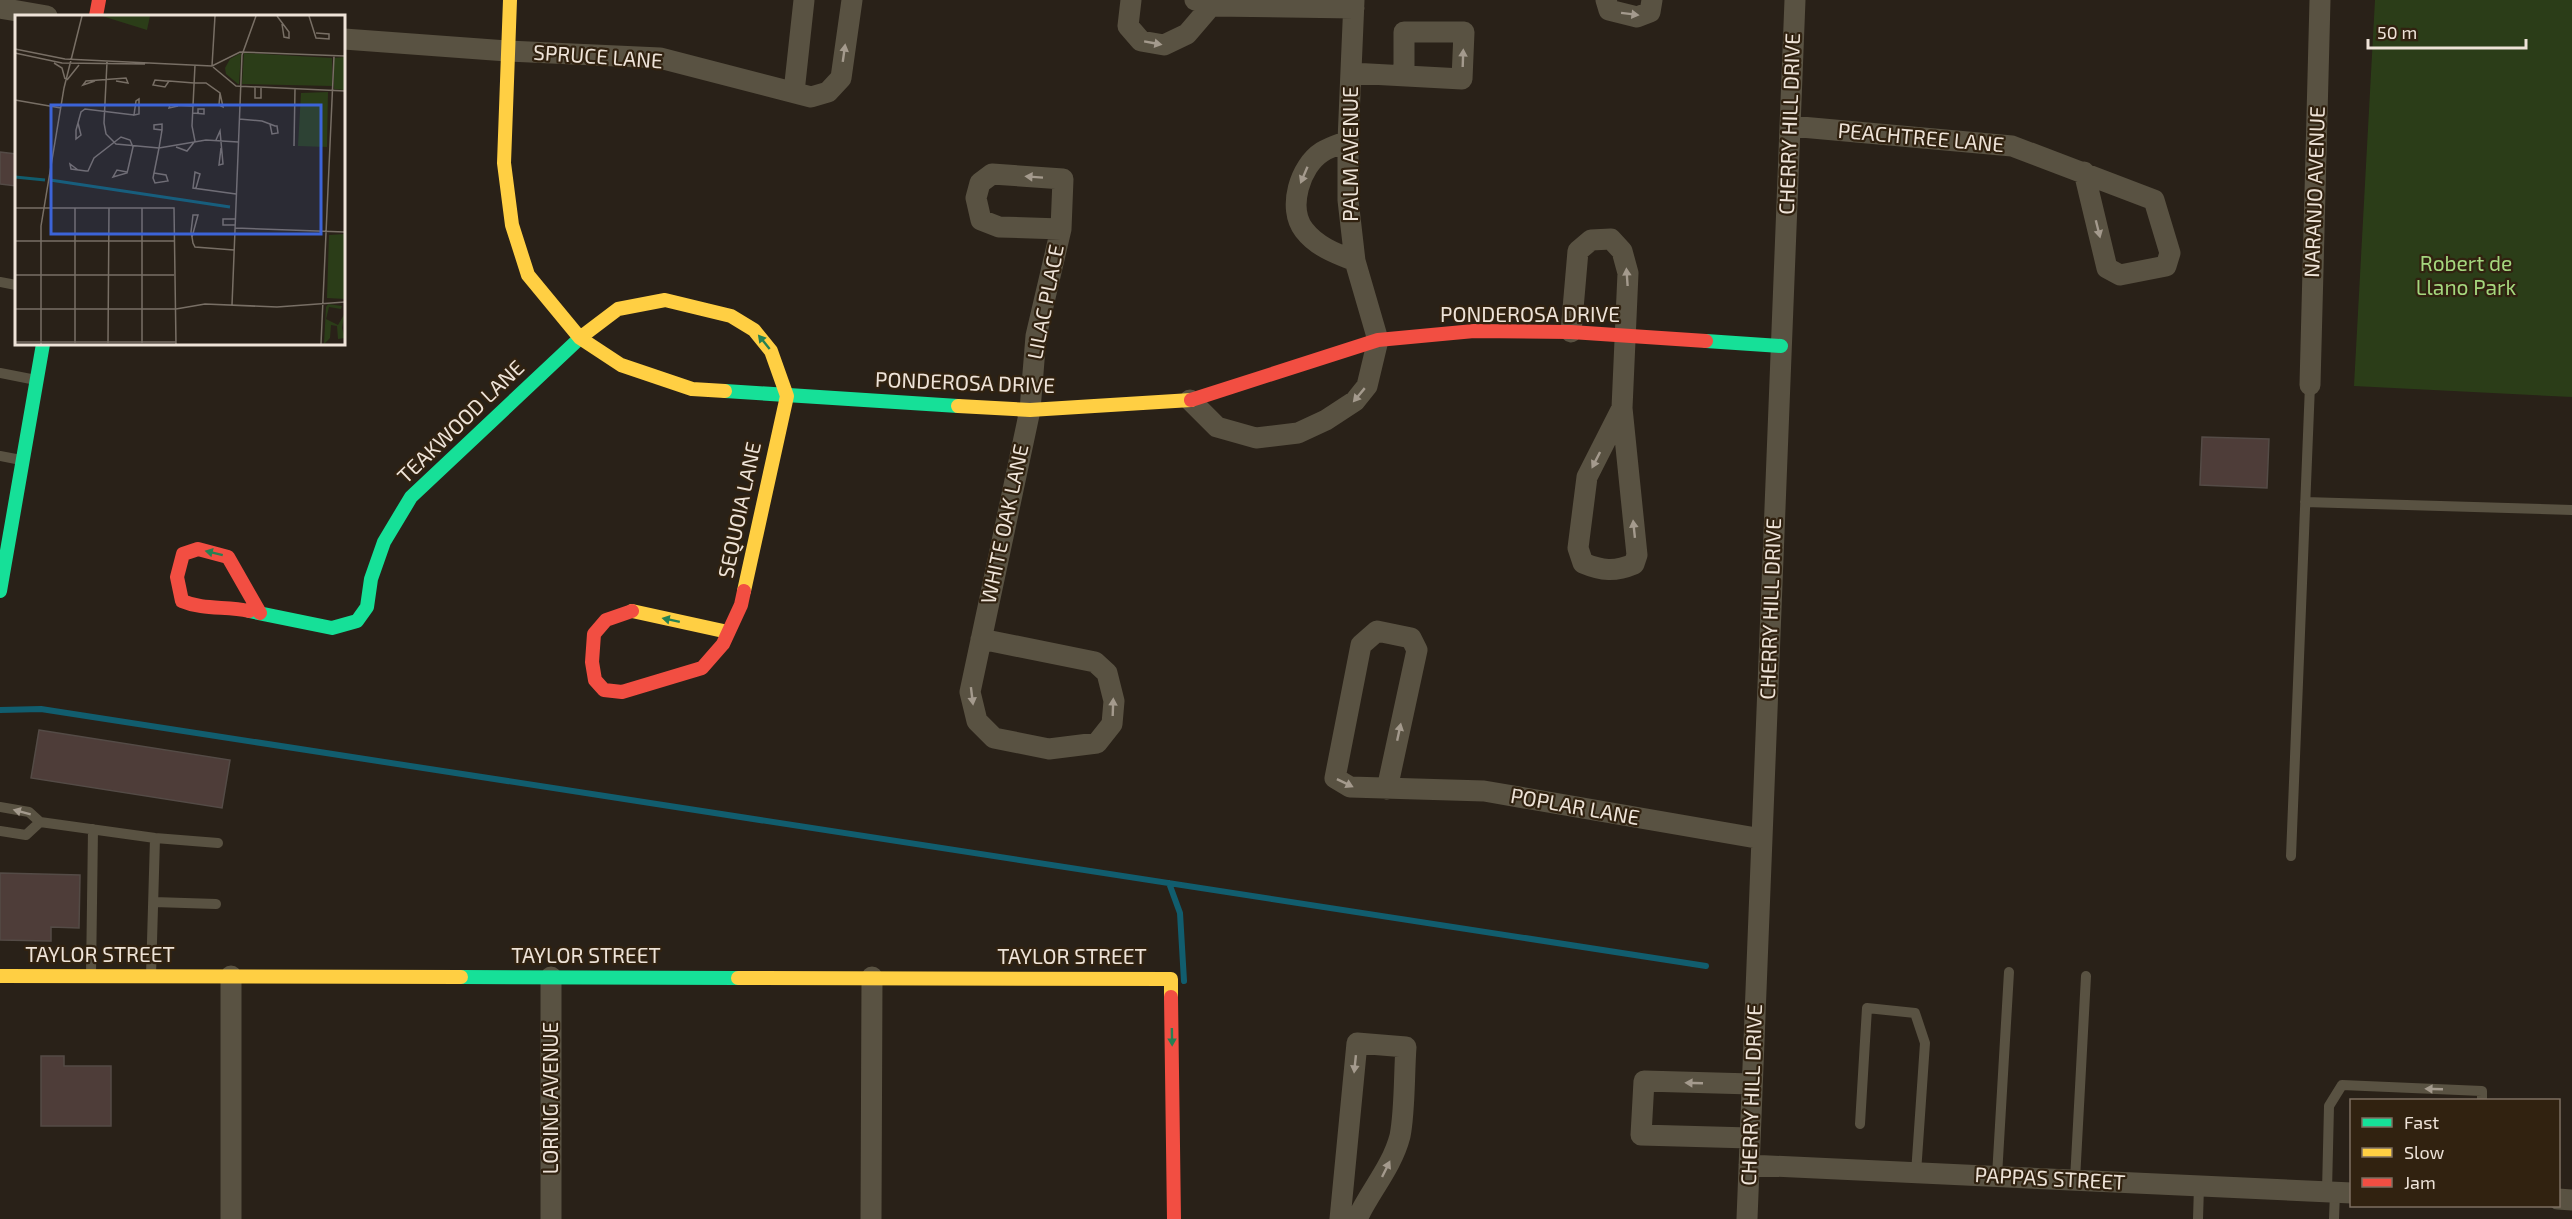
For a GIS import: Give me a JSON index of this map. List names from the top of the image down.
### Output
{
  "streets": {
    "street": [
      "SPRUCE LANE",
      "CHERRY HILL DRIVE",
      "PEACHTREE LANE",
      "PALM AVENUE",
      "NARANJO AVENUE",
      "LILAC PLACE",
      "PONDEROSA DRIVE",
      "TEAKWOOD LANE",
      "SEQUOIA LANE",
      "WHITE OAK LANE",
      "POPLAR LANE",
      "TAYLOR STREET",
      "LORING AVENUE",
      "PAPPAS STREET"
    ]
  },
  "crossings": [
    ["SPRUCE LANE", "PONDEROSA DRIVE"],
    ["CHERRY HILL DRIVE", "PEACHTREE LANE"],
    ["CHERRY HILL DRIVE", "PONDEROSA DRIVE"],
    ["CHERRY HILL DRIVE", "POPLAR LANE"],
    ["CHERRY HILL DRIVE", "PAPPAS STREET"],
    ["PALM AVENUE", "PONDEROSA DRIVE"],
    ["LILAC PLACE", "PONDEROSA DRIVE"],
    ["LILAC PLACE", "WHITE OAK LANE"],
    ["PONDEROSA DRIVE", "TEAKWOOD LANE"],
    ["PONDEROSA DRIVE", "SEQUOIA LANE"],
    ["PONDEROSA DRIVE", "WHITE OAK LANE"],
    ["TEAKWOOD LANE", "SEQUOIA LANE"],
    ["TAYLOR STREET", "LORING AVENUE"]
  ],
  "parks": ["Robert de Llano Park"],
  "legend": ["Fast", "Slow", "Jam"],
  "scale_bar": "50 m"
}
